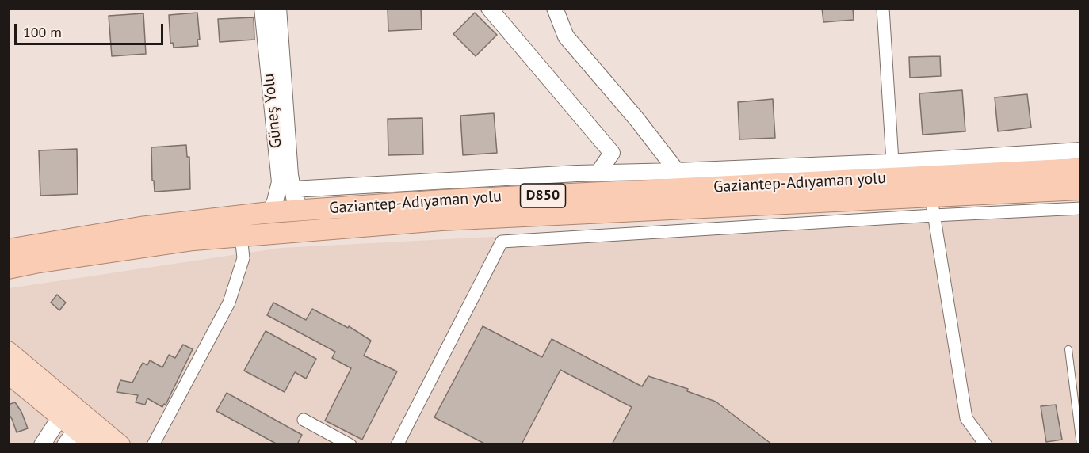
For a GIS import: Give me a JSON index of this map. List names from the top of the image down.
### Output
{
  "streets": {
    "highway": ["Gaziantep-Adıyaman yolu", "D850"],
    "street": ["Güneş Yolu"]
  },
  "crossings": [
    ["Güneş Yolu", "Gaziantep-Adıyaman yolu"]
  ],
  "scale_bar": "100 m"
}
